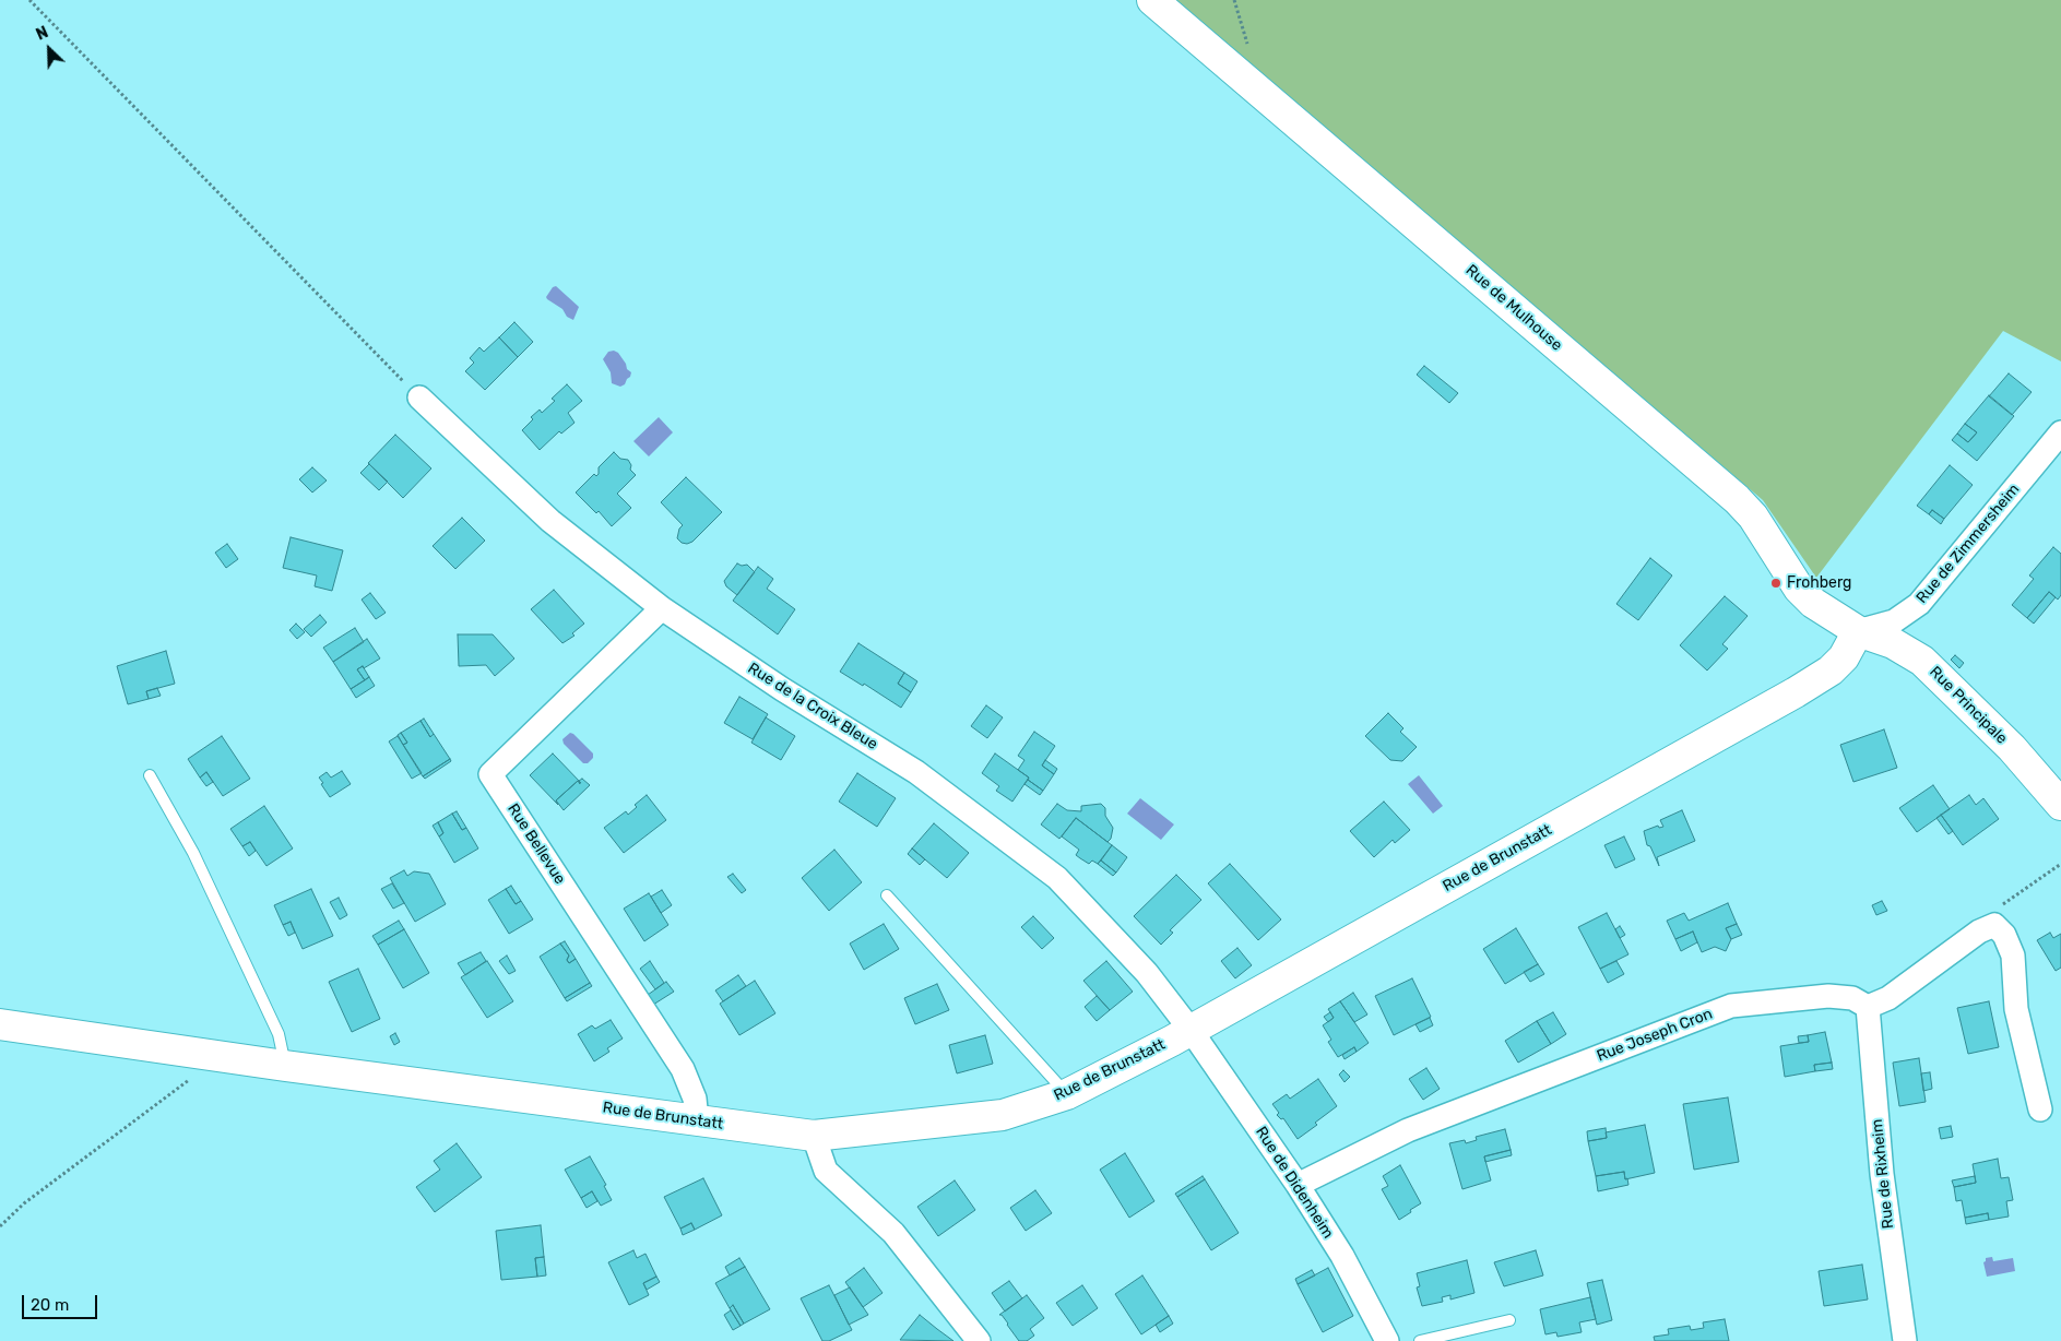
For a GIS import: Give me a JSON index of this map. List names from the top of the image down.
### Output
{
  "streets": {
    "main road": ["Rue de Mulhouse", "Rue Principale", "Rue de Brunstatt"],
    "street": [
      "Rue de Zimmersheim",
      "Rue de la Croix Bleue",
      "Rue Bellevue",
      "Rue Joseph Cron",
      "Rue de Rixheim",
      "Rue de Didenheim"
    ]
  },
  "crossings": [
    ["Rue de Mulhouse", "Rue de Zimmersheim"],
    ["Rue de Mulhouse", "Rue Principale"],
    ["Rue de Mulhouse", "Rue de Brunstatt"],
    ["Rue de Zimmersheim", "Rue Principale"],
    ["Rue de Zimmersheim", "Rue de Brunstatt"],
    ["Rue Principale", "Rue de Brunstatt"],
    ["Rue de la Croix Bleue", "Rue Bellevue"],
    ["Rue de la Croix Bleue", "Rue de Brunstatt"],
    ["Rue de la Croix Bleue", "Rue de Didenheim"],
    ["Rue Bellevue", "Rue de Brunstatt"],
    ["Rue de Brunstatt", "Rue de Didenheim"],
    ["Rue Joseph Cron", "Rue de Rixheim"],
    ["Rue Joseph Cron", "Rue de Didenheim"]
  ],
  "places": ["Frohberg"],
  "scale_bar": "20 m",
  "north": "top left"
}
